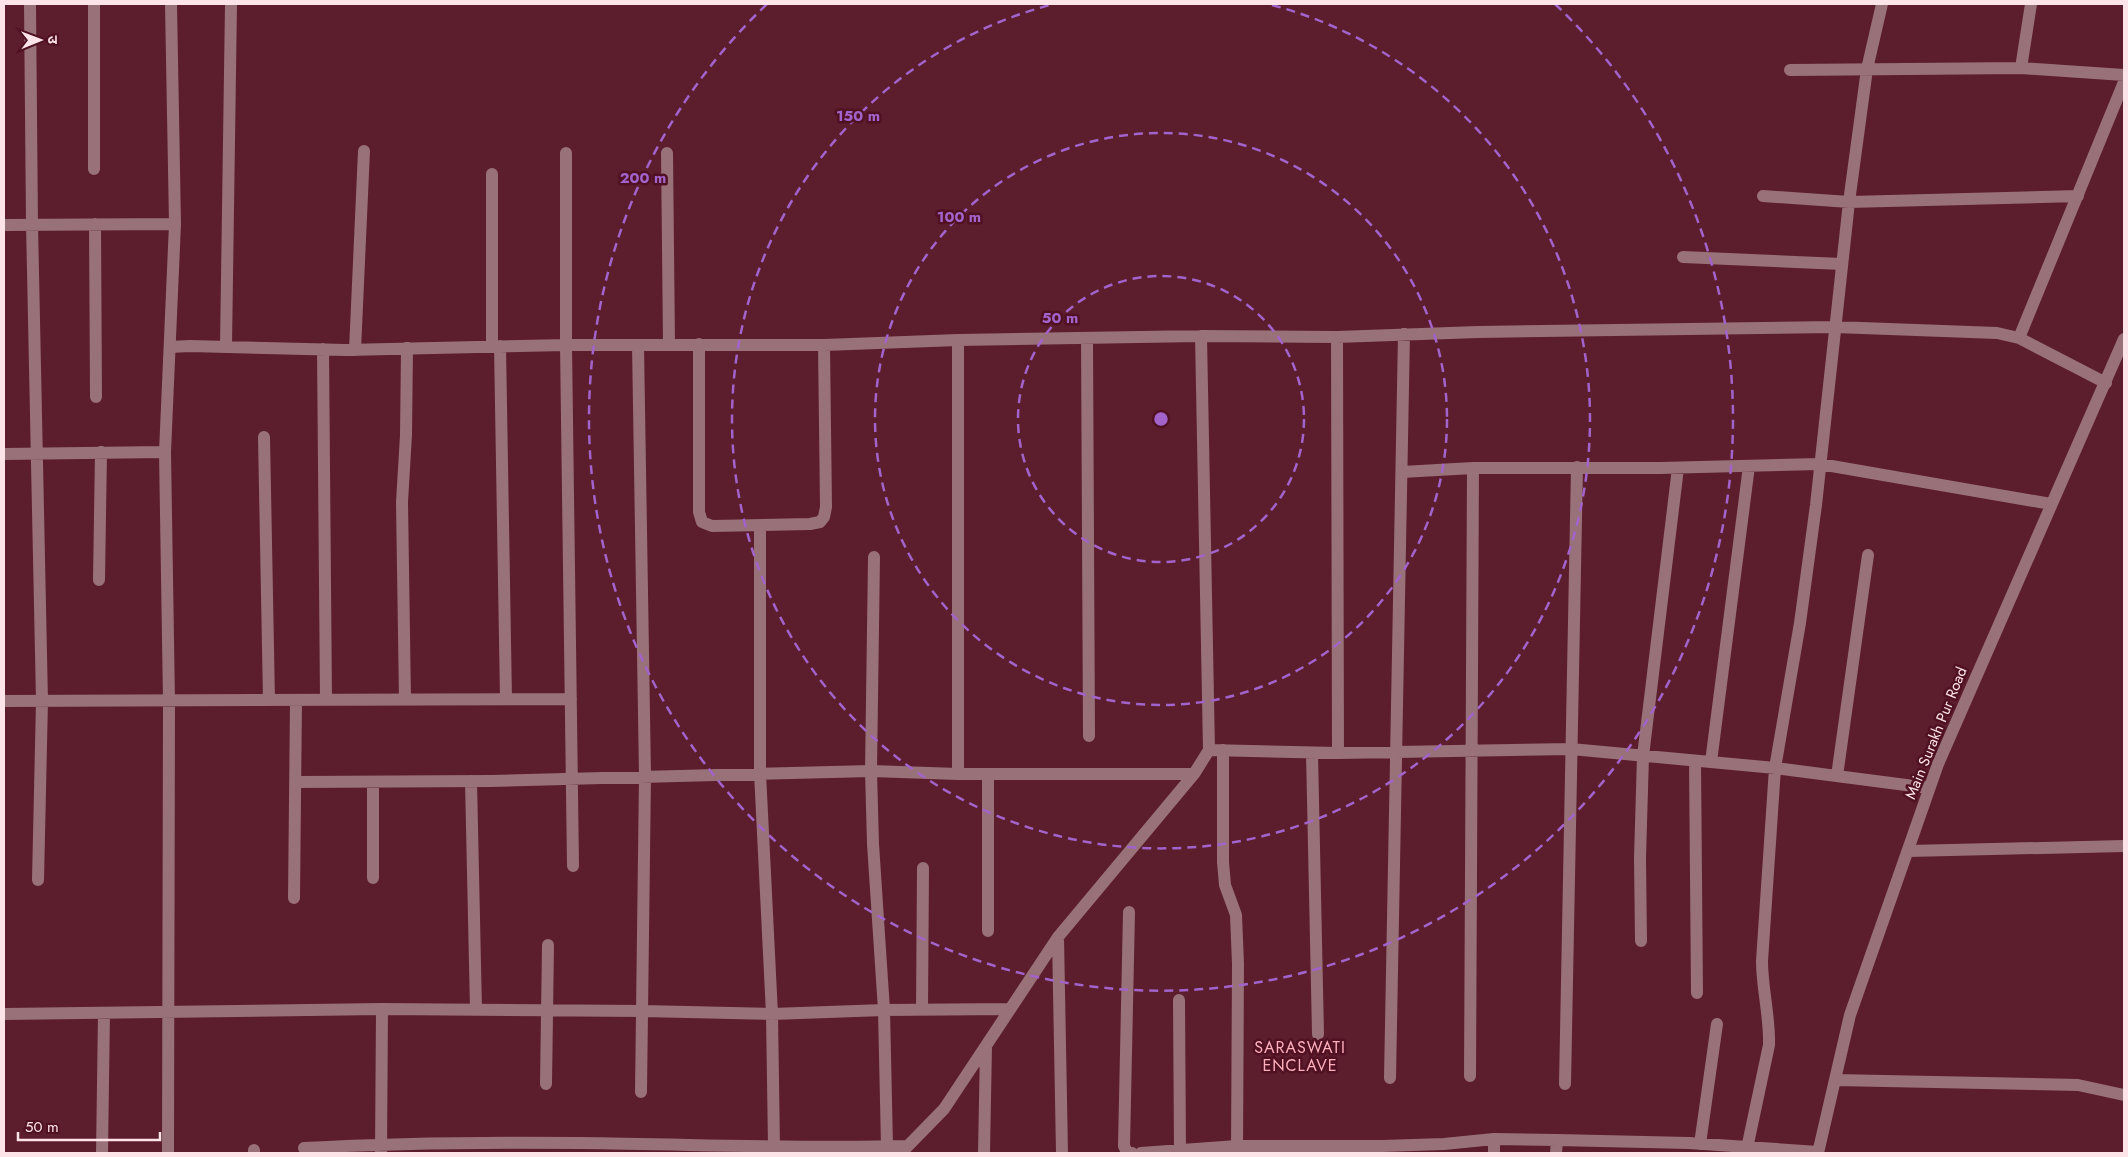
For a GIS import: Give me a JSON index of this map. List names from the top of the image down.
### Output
{
  "streets": {
    "street": ["Main Surakh Pur Road"]
  },
  "districts": ["SARASWATI ENCLAVE"],
  "scale_bar": "50 m",
  "north": "right",
  "rings": [
    "150 m",
    "200 m",
    "100 m",
    "50 m"
  ]
}
